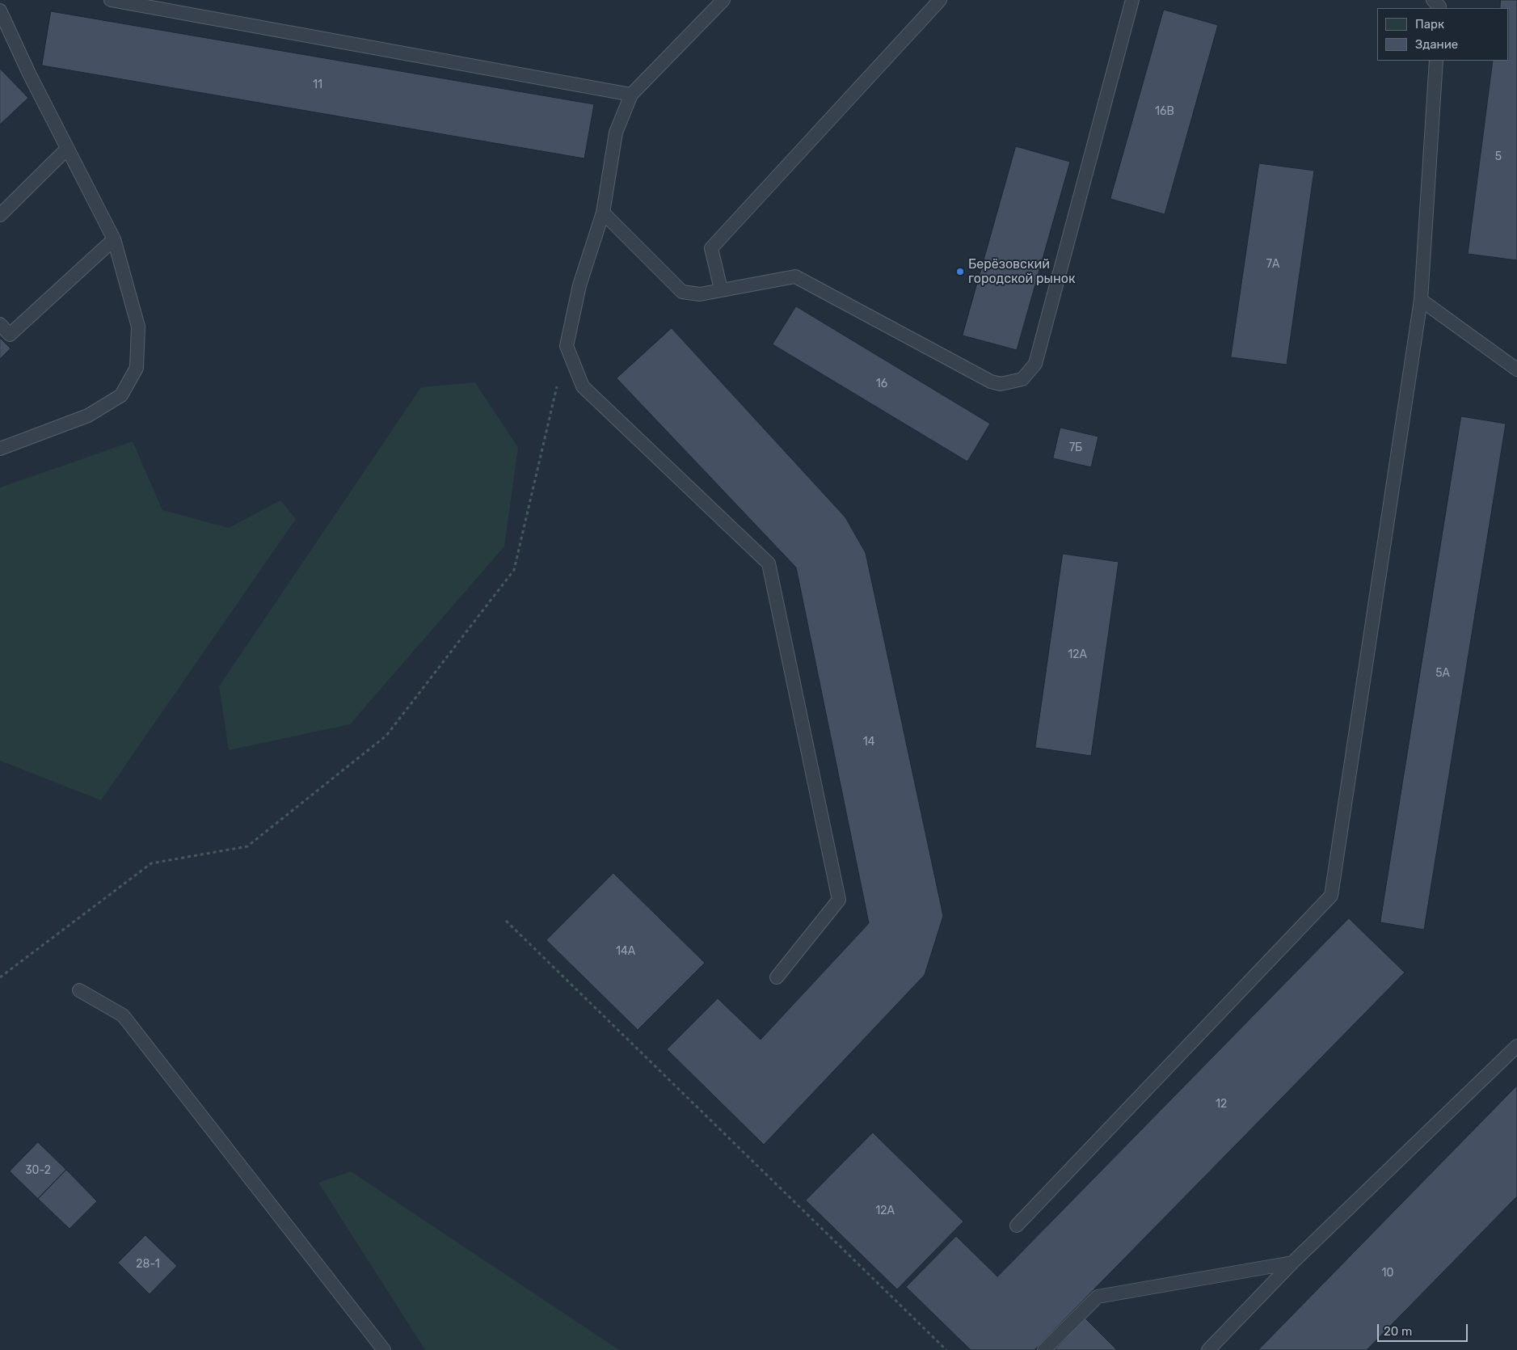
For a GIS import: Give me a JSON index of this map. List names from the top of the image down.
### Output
{
  "places": ["Берёзовский городской рынок"],
  "house_numbers": [
    "11",
    "16В",
    "5",
    "7А",
    "16",
    "7Б",
    "12А",
    "5А",
    "14",
    "14А",
    "12",
    "30-2",
    "12А",
    "28-1",
    "10"
  ],
  "legend": ["Парк", "Здание"],
  "scale_bar": "20 m"
}
